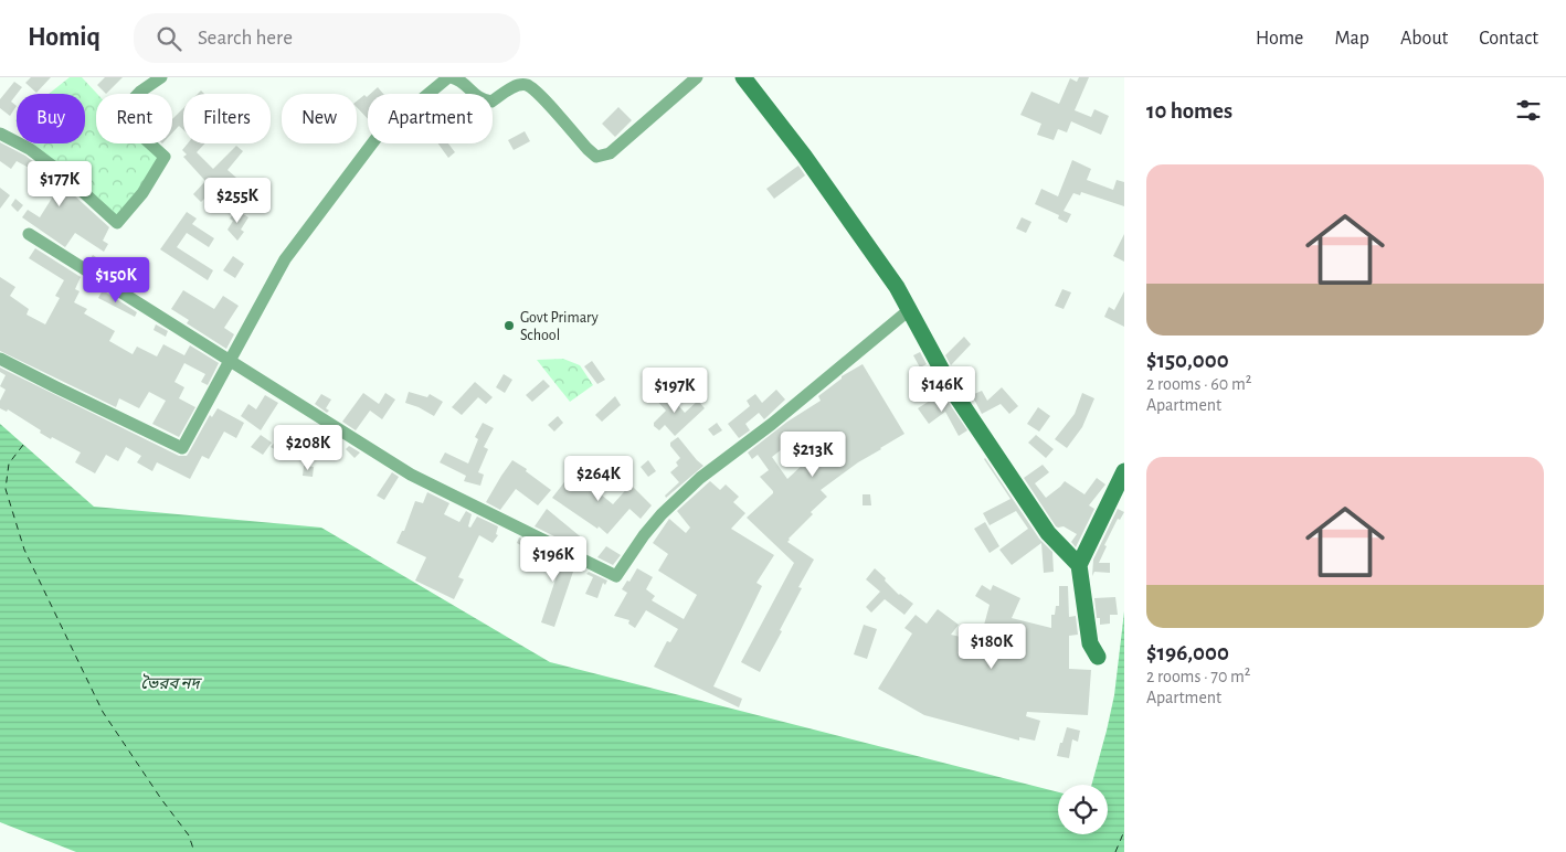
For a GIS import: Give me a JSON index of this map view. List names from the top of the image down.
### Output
{
  "water": ["ভৈরব নদ"],
  "places": ["Govt Primary School"],
  "page": {
    "header": "Homiq",
    "search": "Search here",
    "nav": [
      "Home",
      "Map",
      "About",
      "Contact"
    ],
    "heading": "10 homes",
    "chip": [
      "Buy",
      "Rent",
      "Filters",
      "New",
      "Apartment"
    ],
    "list": [
      {
        "name": "$150,000",
        "note": "2 rooms · 60 m² · Apartment"
      },
      {
        "name": "$196,000",
        "note": "2 rooms · 70 m² · Apartment"
      }
    ],
    "price": [
      "$177K",
      "$255K",
      "$150K",
      "$146K",
      "$197K",
      "$208K",
      "$213K",
      "$264K",
      "$196K",
      "$180K"
    ]
  }
}
